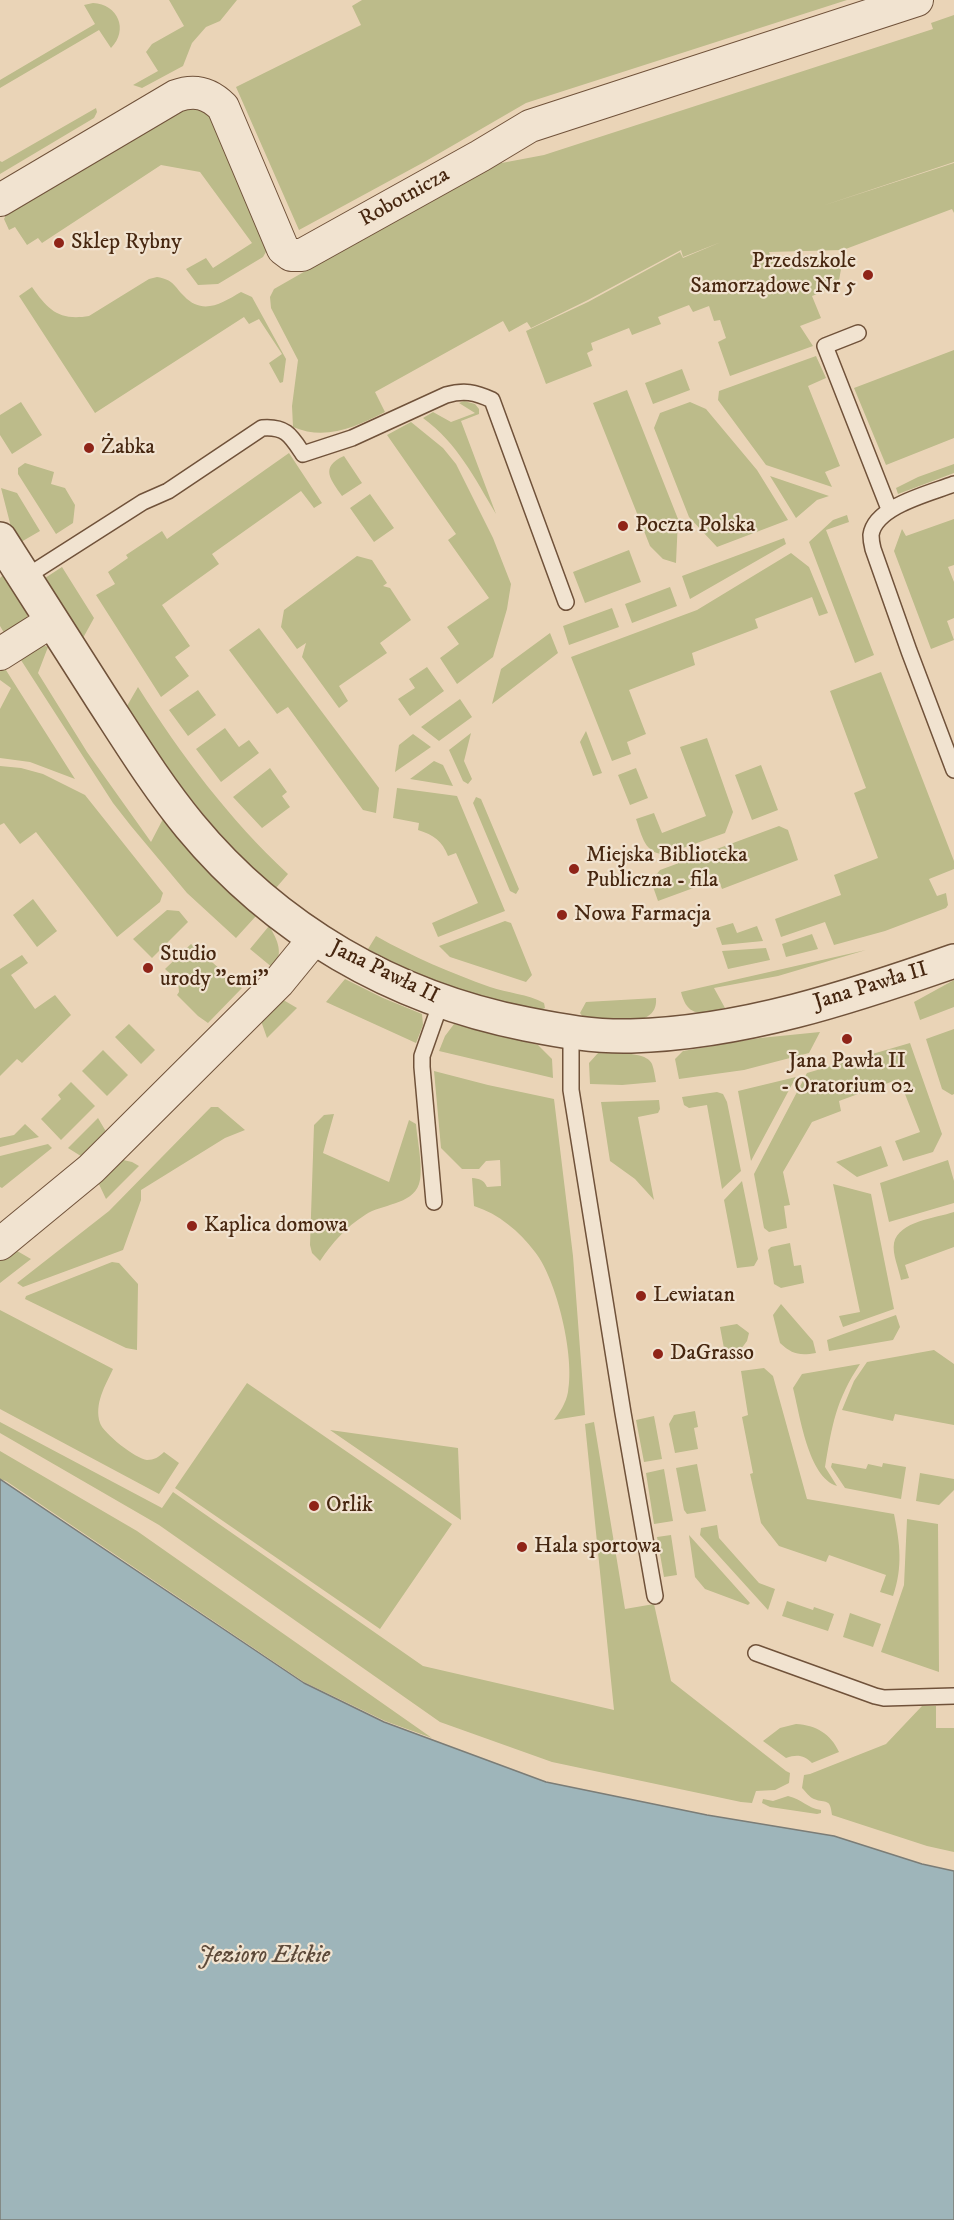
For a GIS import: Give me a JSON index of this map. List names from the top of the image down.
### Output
{
  "streets": {
    "street": ["Robotnicza", "Jana Pawła II"]
  },
  "water": ["Jezioro Ełckie"],
  "places": [
    "Sklep Rybny",
    "Przedszkole Samorządowe Nr 5",
    "Żabka",
    "Poczta Polska",
    "Miejska Biblioteka Publiczna - fila",
    "Nowa Farmacja",
    "Studio urody \"emi\"",
    "Jana Pawła II - Oratorium 02",
    "Kaplica domowa",
    "Lewiatan",
    "DaGrasso",
    "Orlik",
    "Hala sportowa"
  ]
}
